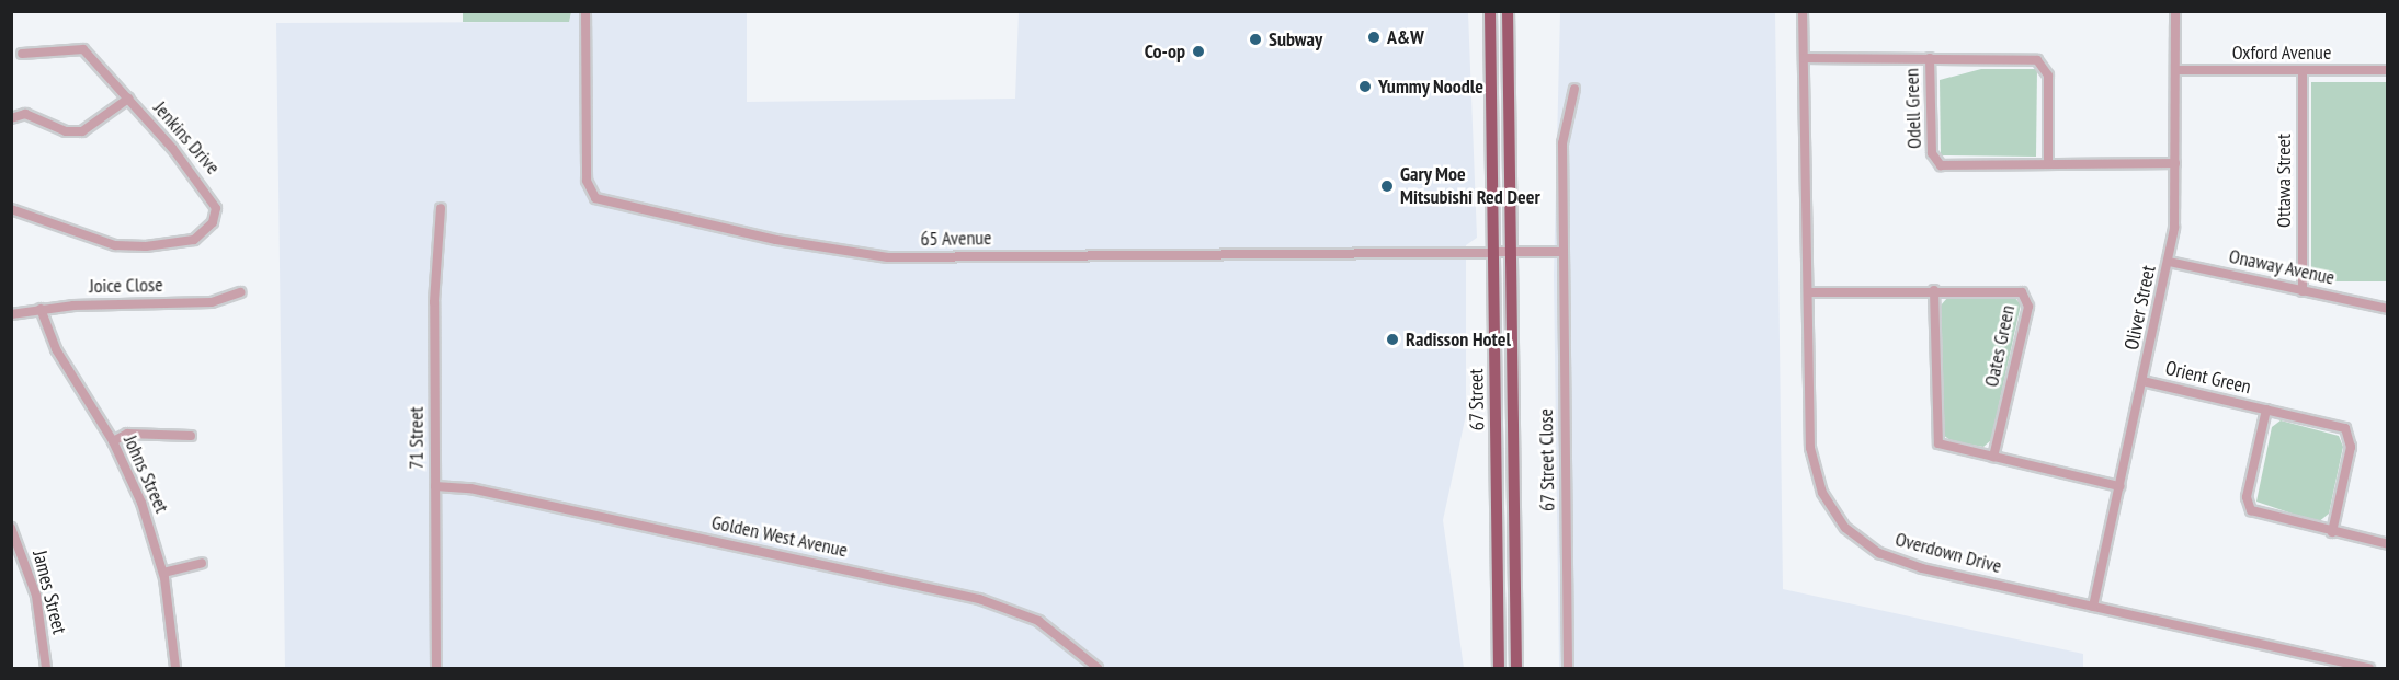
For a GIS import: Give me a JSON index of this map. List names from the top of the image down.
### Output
{
  "streets": {
    "main road": ["67 Street"],
    "street": [
      "Oxford Avenue",
      "Odell Green",
      "Jenkins Drive",
      "Ottawa Street",
      "65 Avenue",
      "Onaway Avenue",
      "Joice Close",
      "Oliver Street",
      "Oates Green",
      "Orient Green",
      "71 Street",
      "67 Street Close",
      "Johns Street",
      "Golden West Avenue",
      "Overdown Drive",
      "James Street"
    ]
  },
  "crossings": [
    ["Oxford Avenue", "Ottawa Street"],
    ["Oxford Avenue", "Oliver Street"],
    ["Odell Green", "Oliver Street"],
    ["Odell Green", "Overdown Drive"],
    ["Ottawa Street", "Onaway Avenue"],
    ["65 Avenue", "67 Street"],
    ["Onaway Avenue", "Oliver Street"],
    ["Joice Close", "Johns Street"],
    ["Oliver Street", "Orient Green"],
    ["Oliver Street", "Overdown Drive"],
    ["Oates Green", "Overdown Drive"],
    ["71 Street", "Golden West Avenue"]
  ],
  "places": [
    "A&W",
    "Subway",
    "Co-op",
    "Yummy Noodle",
    "Gary Moe Mitsubishi Red Deer",
    "Radisson Hotel"
  ]
}
